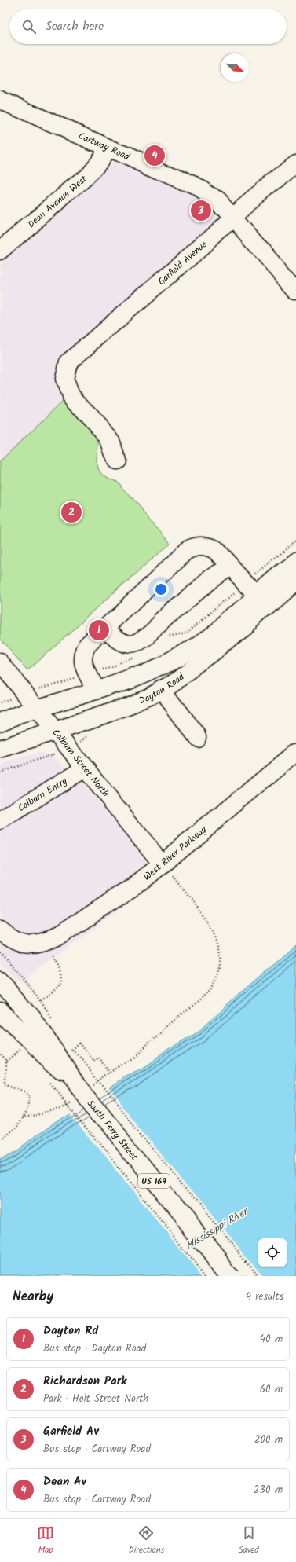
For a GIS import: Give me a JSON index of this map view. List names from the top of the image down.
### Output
{
  "streets": {
    "main road": [
      "Cartway Road",
      "Dean Avenue West",
      "Garfield Avenue",
      "Dayton Road",
      "Colburn Street North",
      "Colburn Entry",
      "West River Parkway",
      "South Ferry Street",
      "US 169"
    ]
  },
  "crossings": [
    ["Cartway Road", "Dean Avenue West"],
    ["Cartway Road", "Garfield Avenue"],
    ["Dayton Road", "Colburn Street North"],
    ["Colburn Street North", "Colburn Entry"],
    ["Colburn Street North", "West River Parkway"],
    ["South Ferry Street", "US 169"]
  ],
  "water": ["Mississippi River"],
  "north": "bottom right",
  "page": {
    "search": "Search here",
    "pins": [
      "4",
      "3",
      "2",
      "1"
    ],
    "heading": ["Nearby", "4 results"],
    "list": [
      {
        "mark": "1",
        "name": "Dayton Rd",
        "note": "Bus stop · Dayton Road",
        "value": "40 m"
      },
      {
        "mark": "2",
        "name": "Richardson Park",
        "note": "Park · Holt Street North",
        "value": "60 m"
      },
      {
        "mark": "3",
        "name": "Garfield Av",
        "note": "Bus stop · Cartway Road",
        "value": "200 m"
      },
      {
        "mark": "4",
        "name": "Dean Av",
        "note": "Bus stop · Cartway Road",
        "value": "230 m"
      }
    ],
    "nav": ["Map", "Directions", "Saved"]
  }
}
